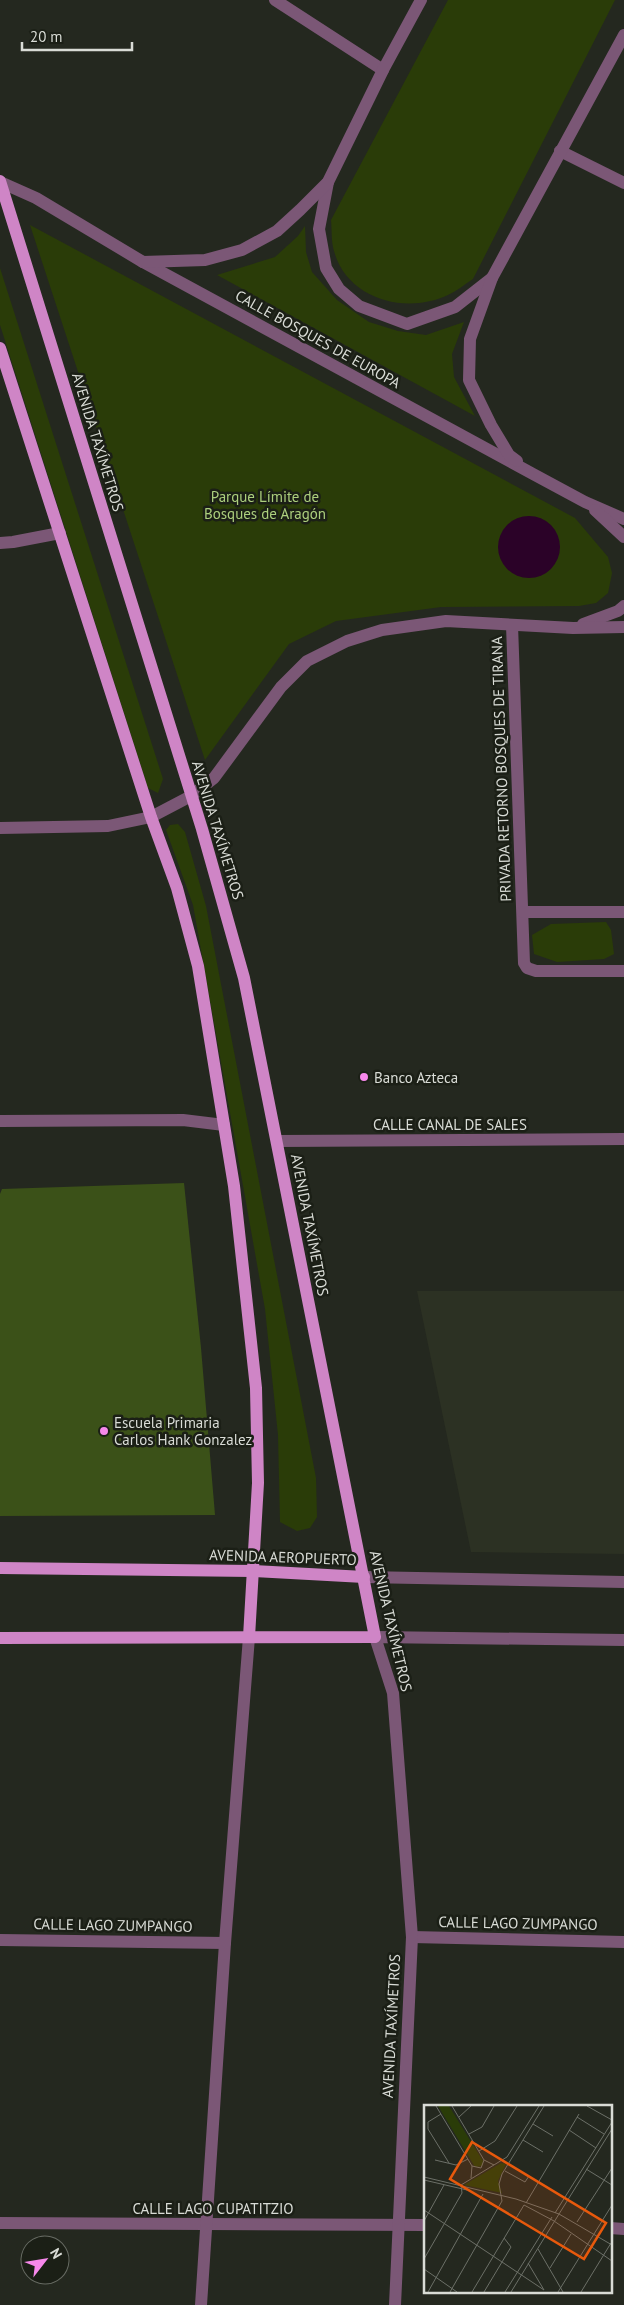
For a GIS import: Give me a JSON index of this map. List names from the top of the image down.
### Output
{
  "streets": {
    "main road": ["AVENIDA TAXÍMETROS", "AVENIDA AEROPUERTO"],
    "street": [
      "CALLE BOSQUES DE EUROPA",
      "PRIVADA RETORNO BOSQUES DE TIRANA",
      "CALLE CANAL DE SALES",
      "CALLE LAGO ZUMPANGO",
      "CALLE LAGO CUPATITZIO"
    ]
  },
  "crossings": [
    ["CALLE BOSQUES DE EUROPA", "AVENIDA TAXÍMETROS"],
    ["AVENIDA TAXÍMETROS", "CALLE CANAL DE SALES"],
    ["AVENIDA TAXÍMETROS", "AVENIDA AEROPUERTO"],
    ["AVENIDA TAXÍMETROS", "CALLE LAGO ZUMPANGO"],
    ["AVENIDA TAXÍMETROS", "CALLE LAGO CUPATITZIO"]
  ],
  "parks": ["Parque Límite de Bosques de Aragón"],
  "places": ["Banco Azteca", "Escuela Primaria Carlos Hank Gonzalez"],
  "scale_bar": "20 m",
  "north": "top right"
}
